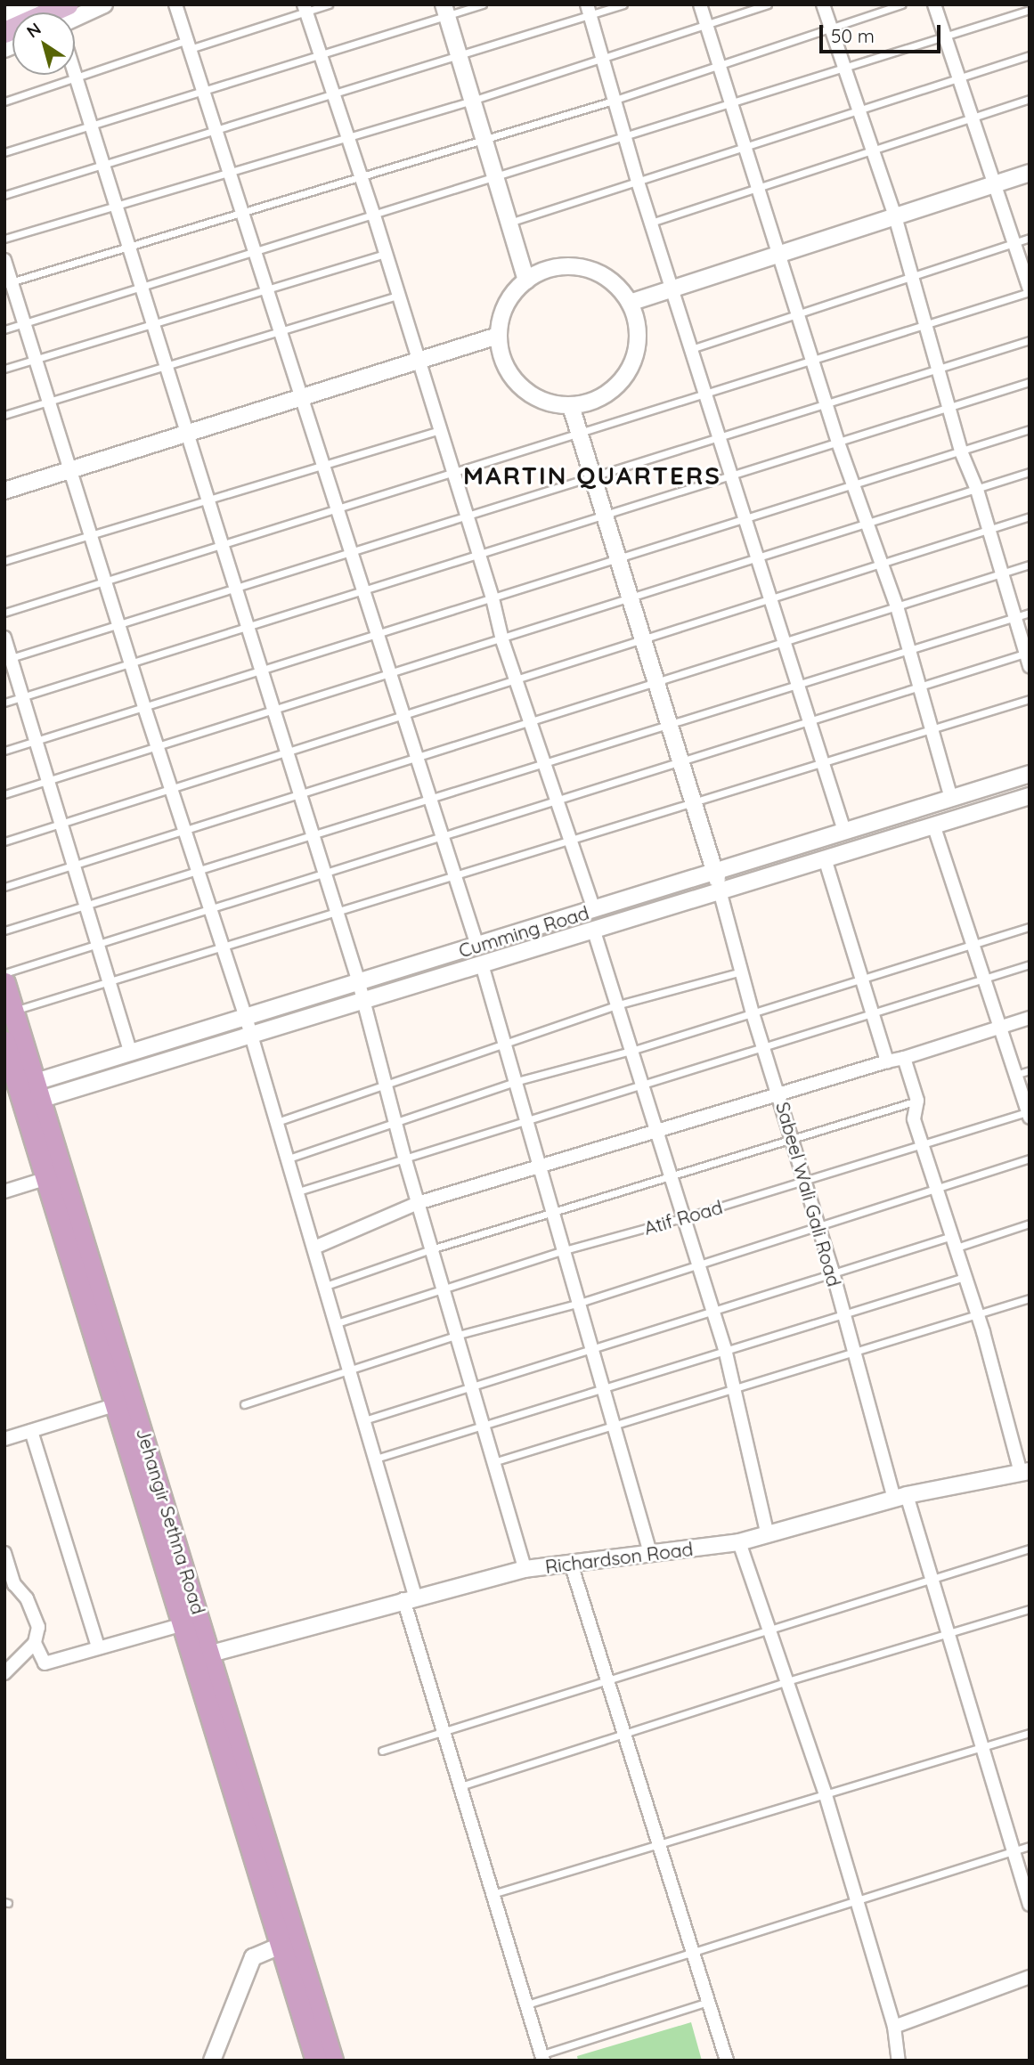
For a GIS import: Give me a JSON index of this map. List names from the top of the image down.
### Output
{
  "streets": {
    "highway": ["Jehangir Sethna Road"],
    "street": ["Cumming Road", "Sabeel Wali Gali Road", "Richardson Road"],
    "lane": ["Atif Road"]
  },
  "crossings": [
    ["Cumming Road", "Sabeel Wali Gali Road"],
    ["Cumming Road", "Jehangir Sethna Road"],
    ["Sabeel Wali Gali Road", "Atif Road"],
    ["Sabeel Wali Gali Road", "Richardson Road"],
    ["Jehangir Sethna Road", "Richardson Road"]
  ],
  "districts": ["MARTIN QUARTERS"],
  "scale_bar": "50 m",
  "north": "top left"
}
